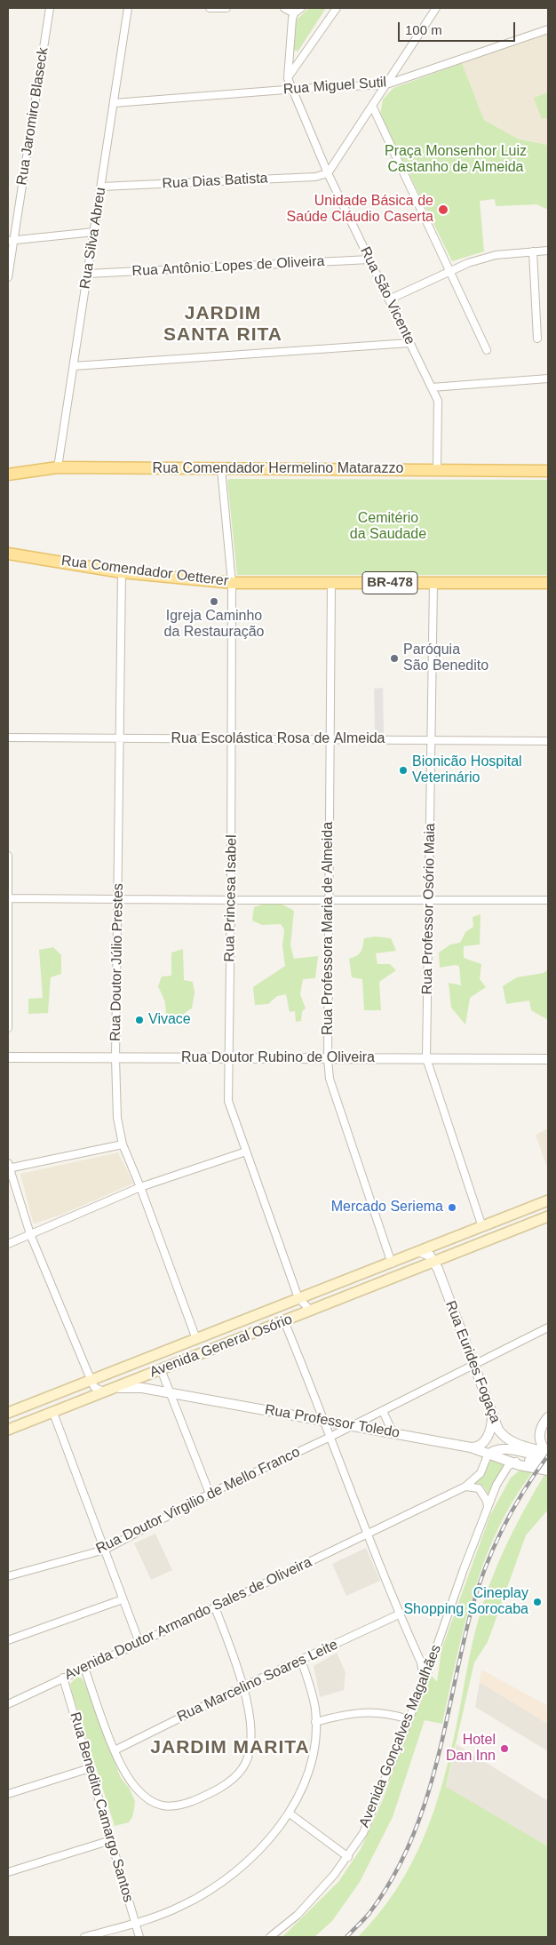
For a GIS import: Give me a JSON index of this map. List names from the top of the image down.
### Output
{
  "streets": {
    "main road": [
      "Rua Comendador Hermelino Matarazzo",
      "Rua Comendador Oetterer",
      "BR-478",
      "Avenida General Osório"
    ],
    "street": [
      "Rua Miguel Sutil",
      "Rua Jaromiro Blaseck",
      "Rua Dias Batista",
      "Rua Silva Abreu",
      "Rua Antônio Lopes de Oliveira",
      "Rua São Vicente",
      "Rua Escolástica Rosa de Almeida",
      "Rua Princesa Isabel",
      "Rua Professor Osório Maia",
      "Rua Professora Maria de Almeida",
      "Rua Doutor Júlio Prestes",
      "Rua Doutor Rubino de Oliveira",
      "Rua Eurides Fogaça",
      "Rua Professor Toledo",
      "Rua Doutor Virgilio de Mello Franco",
      "Avenida Doutor Armando Sales de Oliveira",
      "Rua Marcelino Soares Leite",
      "Avenida Gonçalves Magalhães",
      "Rua Benedito Camargo Santos"
    ]
  },
  "crossings": [
    ["Rua Miguel Sutil", "Rua Silva Abreu"],
    ["Rua Miguel Sutil", "Rua São Vicente"],
    ["Rua Dias Batista", "Rua Silva Abreu"],
    ["Rua Dias Batista", "Rua São Vicente"],
    ["Rua Silva Abreu", "Rua Antônio Lopes de Oliveira"],
    ["Rua Silva Abreu", "Rua Comendador Hermelino Matarazzo"],
    ["Rua Antônio Lopes de Oliveira", "Rua São Vicente"],
    ["Rua São Vicente", "Rua Comendador Hermelino Matarazzo"],
    ["Rua Comendador Hermelino Matarazzo", "Rua Princesa Isabel"],
    ["Rua Comendador Oetterer", "Rua Princesa Isabel"],
    ["Rua Comendador Oetterer", "Rua Professor Osório Maia"],
    ["Rua Comendador Oetterer", "Rua Professora Maria de Almeida"],
    ["Rua Comendador Oetterer", "Rua Doutor Júlio Prestes"],
    ["Rua Escolástica Rosa de Almeida", "Rua Princesa Isabel"],
    ["Rua Escolástica Rosa de Almeida", "Rua Professor Osório Maia"],
    ["Rua Escolástica Rosa de Almeida", "Rua Professora Maria de Almeida"],
    ["Rua Escolástica Rosa de Almeida", "Rua Doutor Júlio Prestes"],
    ["Rua Princesa Isabel", "Rua Doutor Rubino de Oliveira"],
    ["Rua Princesa Isabel", "Avenida General Osório"],
    ["Rua Professor Osório Maia", "Rua Doutor Rubino de Oliveira"],
    ["Rua Professor Osório Maia", "Avenida General Osório"],
    ["Rua Professora Maria de Almeida", "Rua Doutor Rubino de Oliveira"],
    ["Rua Professora Maria de Almeida", "Avenida General Osório"],
    ["Rua Doutor Júlio Prestes", "Rua Doutor Rubino de Oliveira"],
    ["Rua Doutor Júlio Prestes", "Avenida General Osório"],
    ["Avenida General Osório", "Rua Eurides Fogaça"],
    ["Avenida General Osório", "Rua Professor Toledo"],
    ["Rua Eurides Fogaça", "Rua Doutor Virgilio de Mello Franco"],
    ["Rua Professor Toledo", "Rua Doutor Virgilio de Mello Franco"],
    ["Rua Professor Toledo", "Avenida Doutor Armando Sales de Oliveira"],
    ["Rua Professor Toledo", "Avenida Gonçalves Magalhães"],
    ["Avenida Doutor Armando Sales de Oliveira", "Rua Benedito Camargo Santos"]
  ],
  "districts": ["JARDIM SANTA RITA", "JARDIM MARITA"],
  "parks": ["Praça Monsenhor Luiz Castanho de Almeida", "Cemitério da Saudade"],
  "places": [
    "Unidade Básica de Saúde Cláudio Caserta",
    "Igreja Caminho da Restauração",
    "Paróquia São Benedito",
    "Bionicão Hospital Veterinário",
    "Vivace",
    "Mercado Seriema",
    "Cineplay Shopping Sorocaba",
    "Hotel Dan Inn"
  ],
  "scale_bar": "100 m"
}
